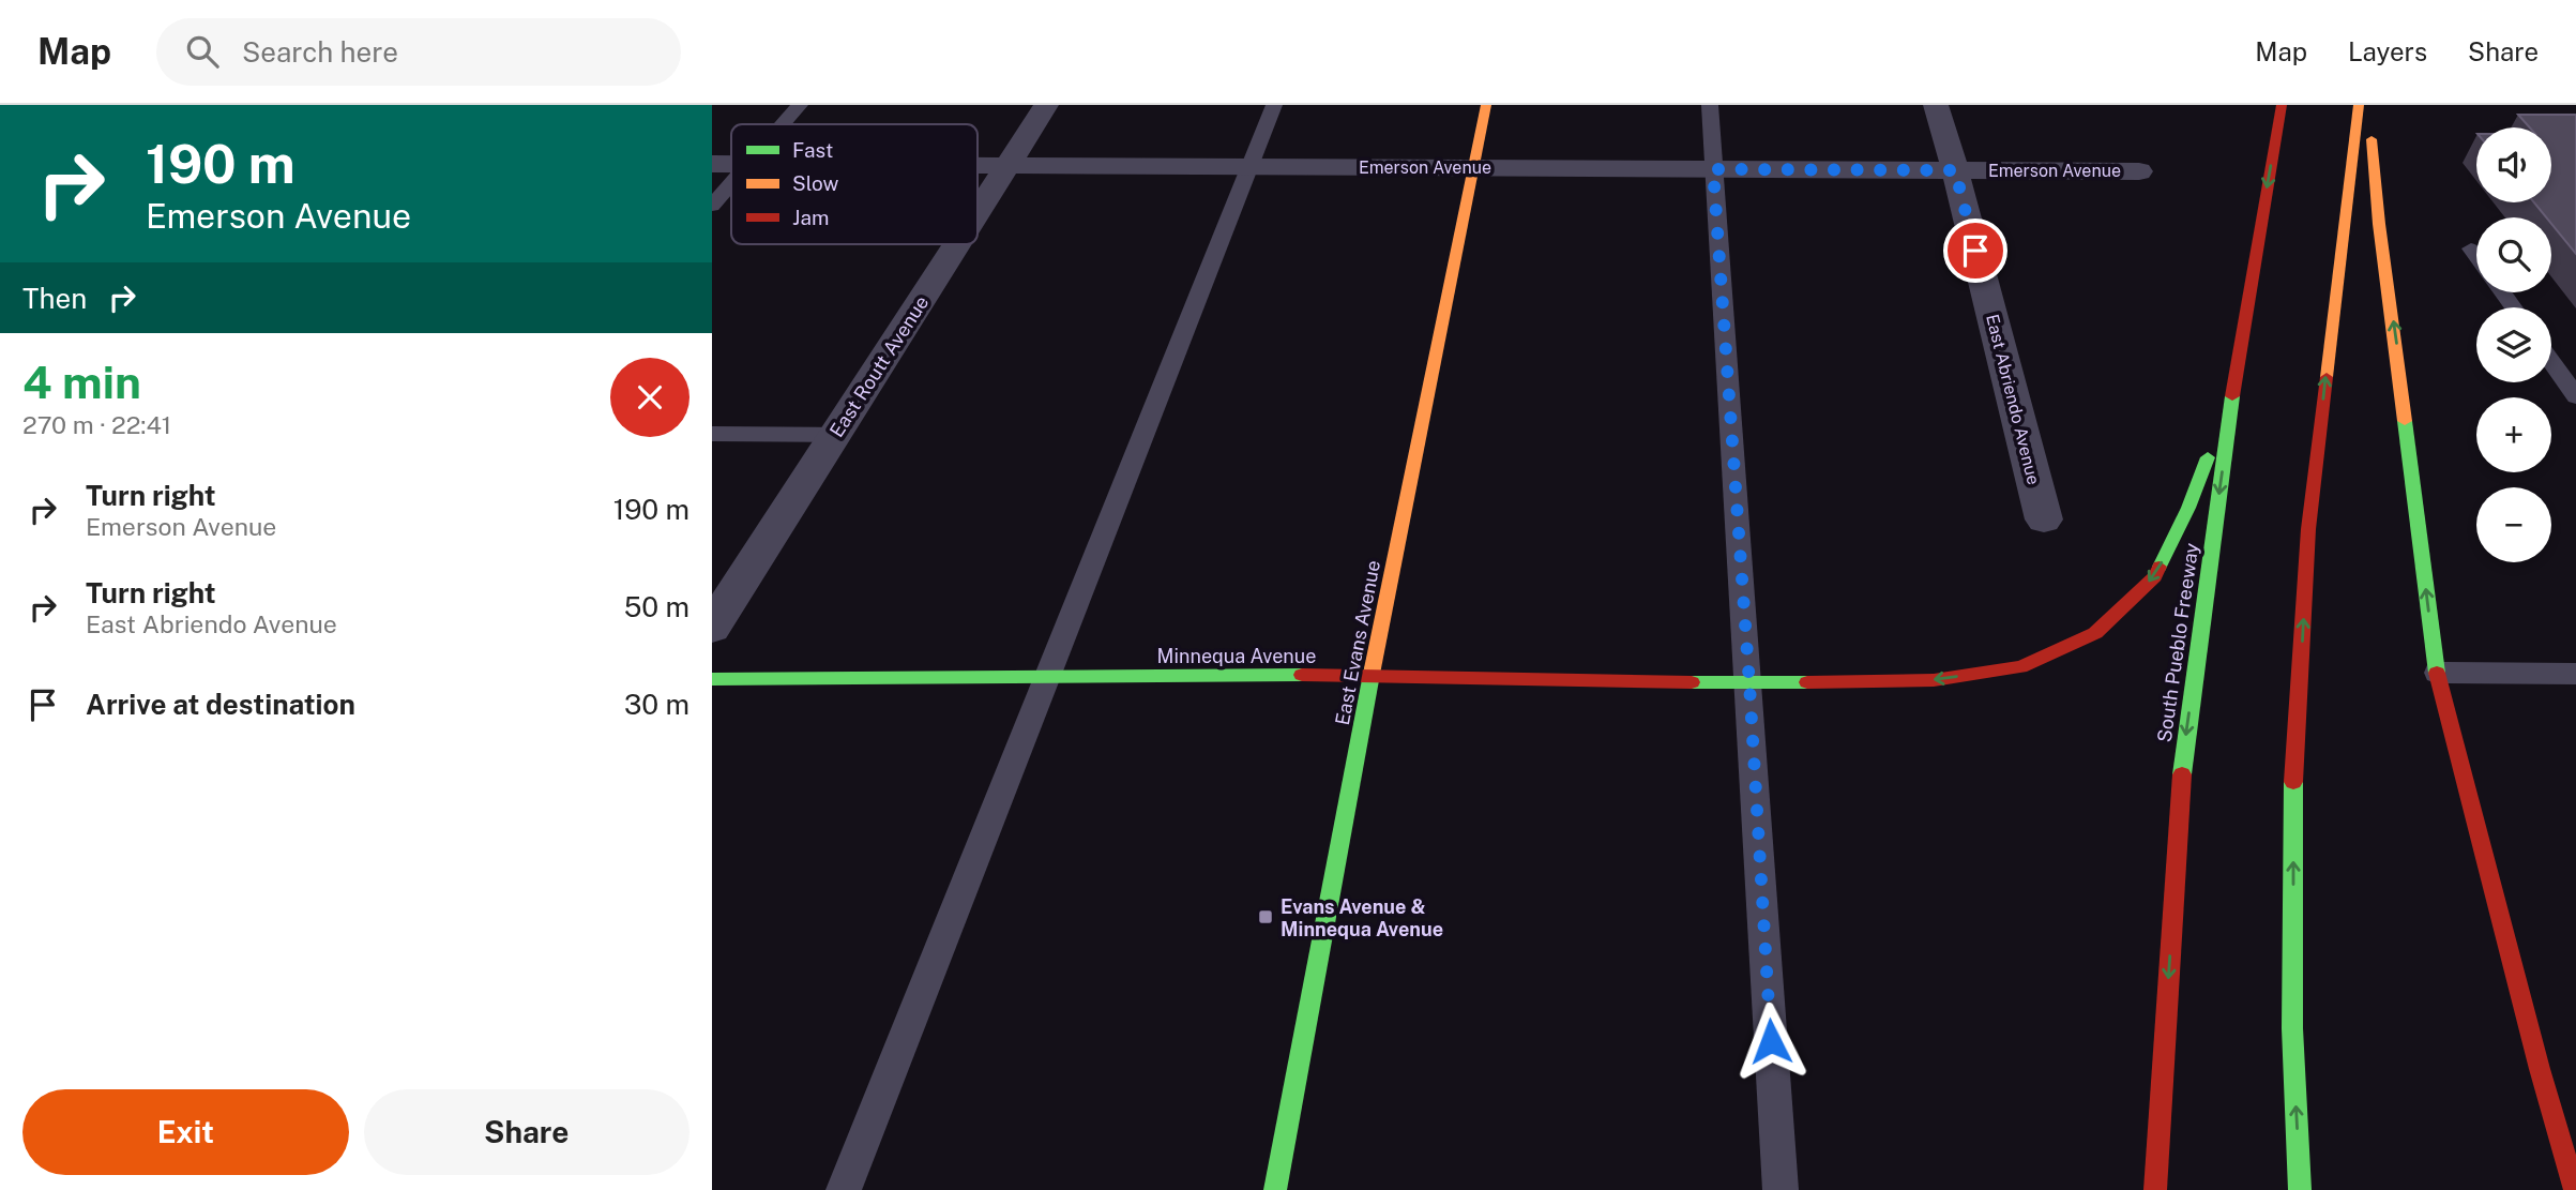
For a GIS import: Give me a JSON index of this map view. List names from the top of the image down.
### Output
{
  "streets": {
    "main road": ["East Evans Avenue", "South Pueblo Freeway", "Minnequa Avenue"],
    "street": ["Emerson Avenue", "East Routt Avenue", "East Abriendo Avenue"]
  },
  "crossings": [
    ["Emerson Avenue", "East Routt Avenue"],
    ["Emerson Avenue", "East Abriendo Avenue"],
    ["Emerson Avenue", "East Evans Avenue"],
    ["East Evans Avenue", "Minnequa Avenue"],
    ["South Pueblo Freeway", "Minnequa Avenue"]
  ],
  "places": {
    "transit": ["Evans Avenue & Minnequa Avenue"]
  },
  "legend": ["Fast", "Slow", "Jam"],
  "page": {
    "header": "Map",
    "search": "Search here",
    "nav": ["Map", "Layers", "Share"],
    "turn": ["190 m", "Emerson Avenue"],
    "map_buttons": ["+", "−"],
    "then": "Then",
    "heading": ["4 min", "270 m · 22:41"],
    "list": [
      {
        "name": "Turn right",
        "note": "Emerson Avenue",
        "value": "190 m"
      },
      {
        "name": "Turn right",
        "note": "East Abriendo Avenue",
        "value": "50 m"
      },
      {
        "name": "Arrive at destination",
        "value": "30 m"
      }
    ],
    "buttons": ["Exit", "Share"]
  }
}
